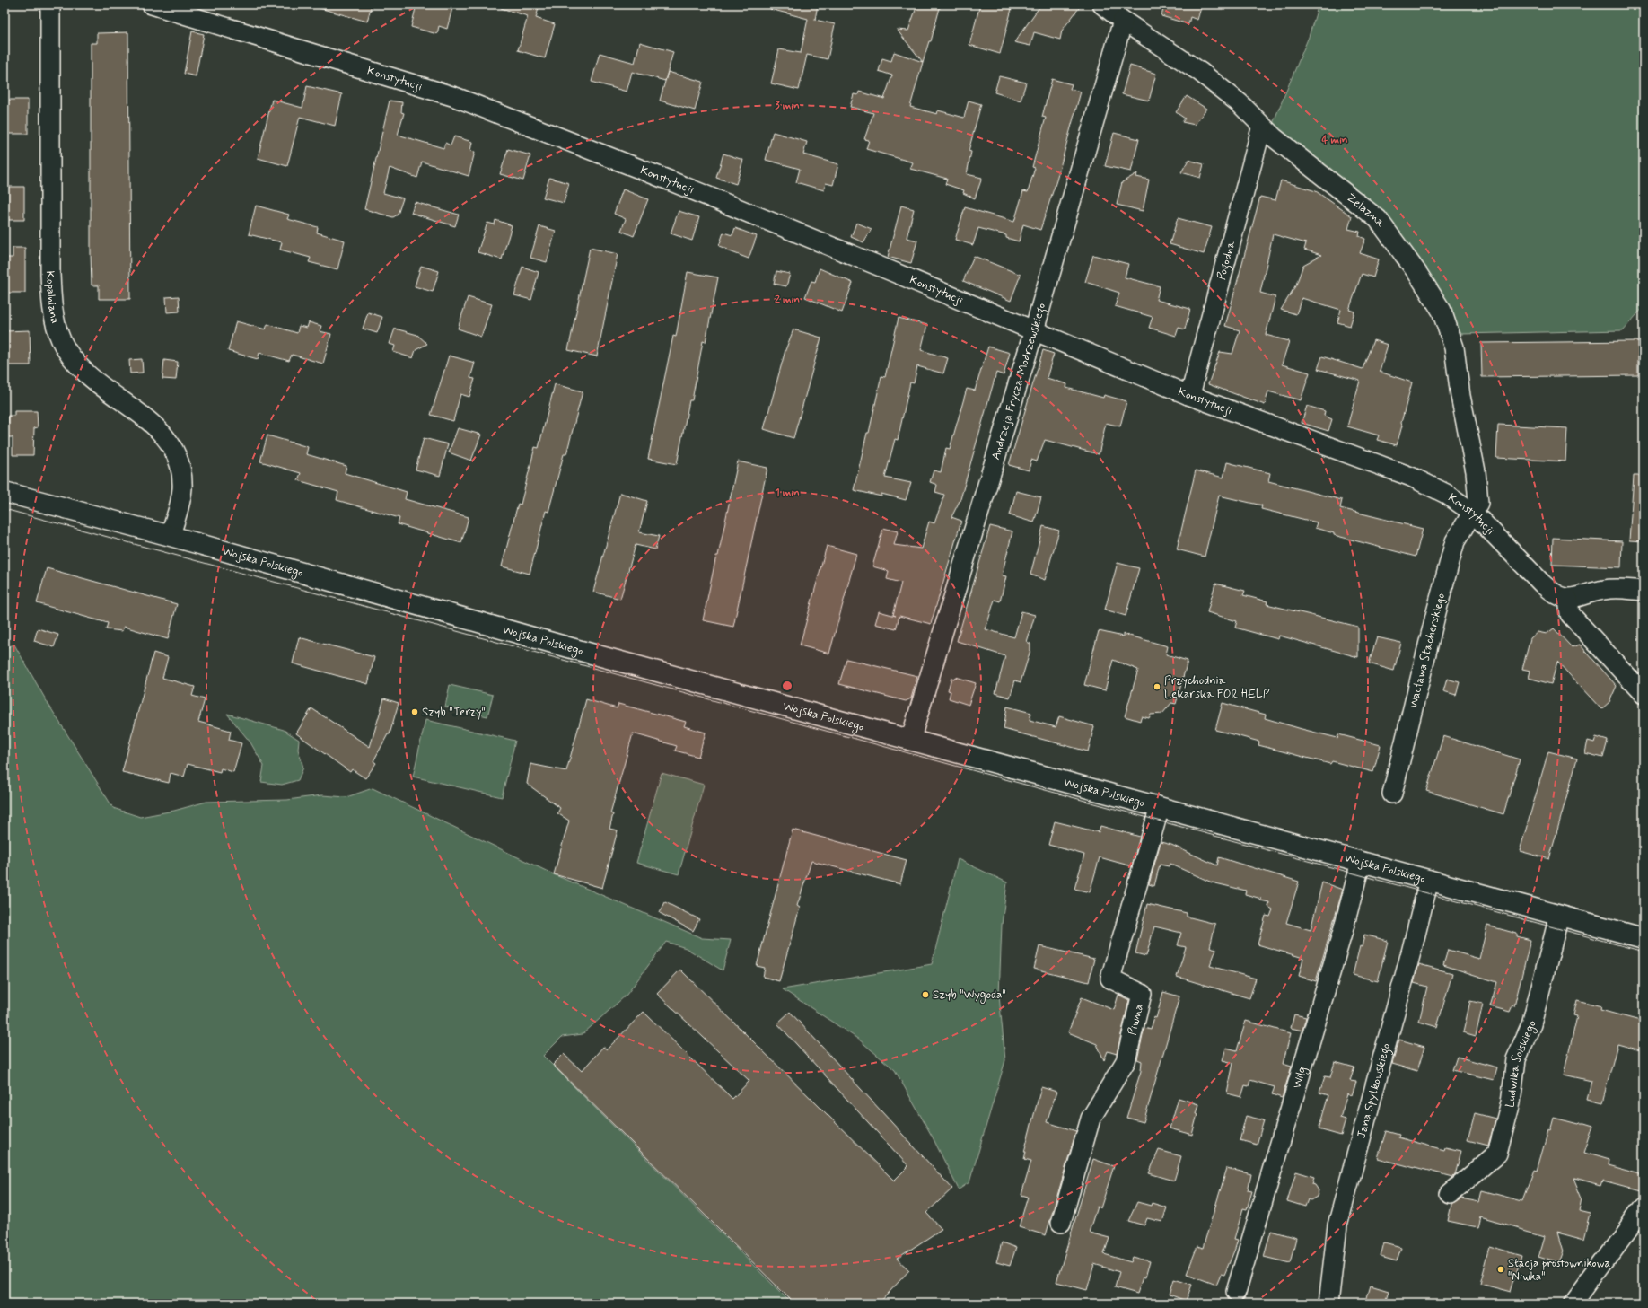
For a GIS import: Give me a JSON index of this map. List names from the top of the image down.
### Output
{
  "streets": {
    "main road": ["Wojska Polskiego"],
    "street": [
      "Konstytucji",
      "Żelazna",
      "Pogodna",
      "Kopalniana",
      "Andrzeja Frycza-Modrzewskiego",
      "Wacława Stacherskiego",
      "Piwna",
      "Ludwika Solskiego",
      "Wilg",
      "Jana Spytkowskiego"
    ]
  },
  "crossings": [
    ["Konstytucji", "Żelazna"],
    ["Konstytucji", "Pogodna"],
    ["Konstytucji", "Andrzeja Frycza-Modrzewskiego"],
    ["Konstytucji", "Wacława Stacherskiego"],
    ["Żelazna", "Pogodna"],
    ["Żelazna", "Andrzeja Frycza-Modrzewskiego"],
    ["Żelazna", "Wacława Stacherskiego"],
    ["Kopalniana", "Wojska Polskiego"],
    ["Andrzeja Frycza-Modrzewskiego", "Wojska Polskiego"],
    ["Wojska Polskiego", "Piwna"],
    ["Wojska Polskiego", "Ludwika Solskiego"],
    ["Wojska Polskiego", "Wilg"],
    ["Wojska Polskiego", "Jana Spytkowskiego"]
  ],
  "places": [
    "Przychodnia Lekarska FOR HELP",
    "Szyb \"Jerzy\"",
    "Szyb \"Wygoda\"",
    "Stacja prostownikowa \"Niwka\""
  ],
  "rings": [
    "3 min",
    "4 min",
    "2 min",
    "1 min"
  ]
}
